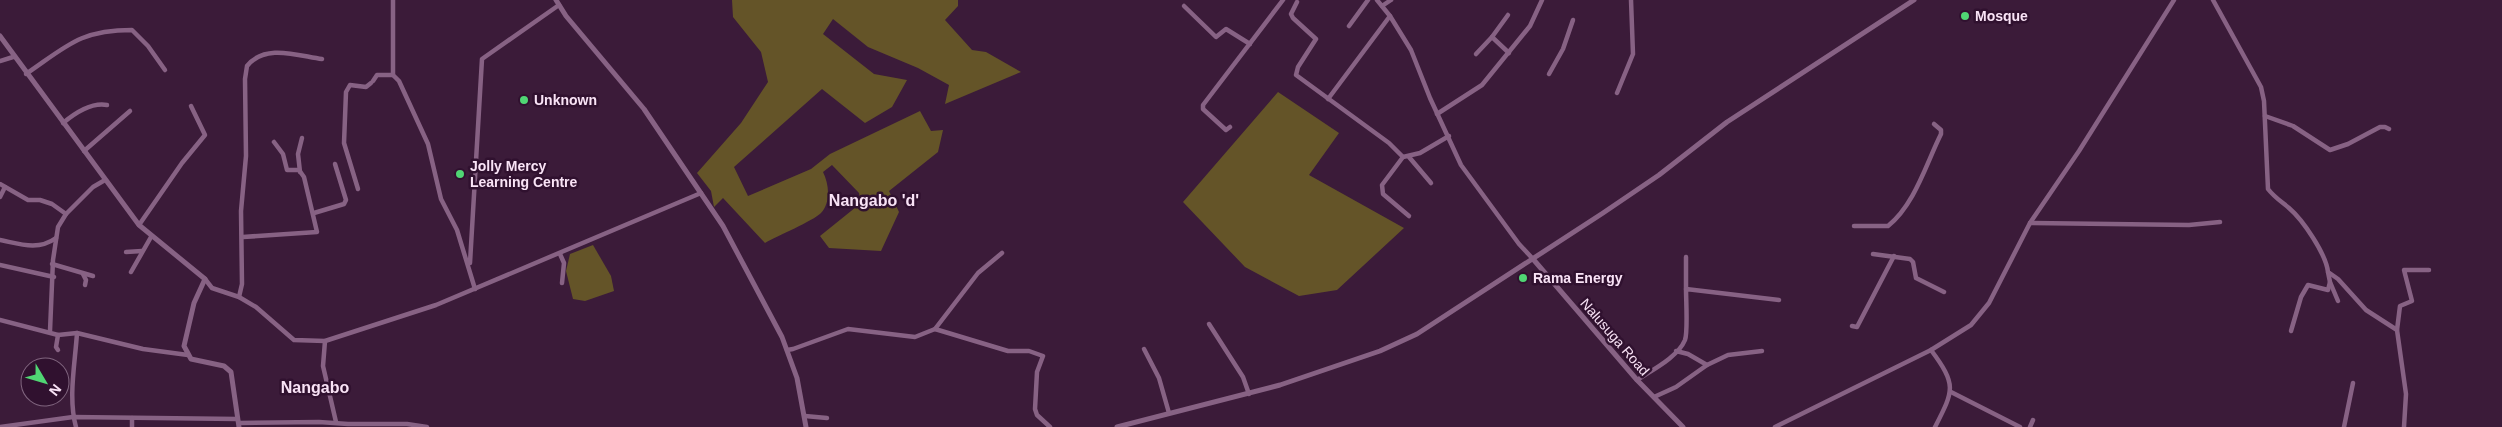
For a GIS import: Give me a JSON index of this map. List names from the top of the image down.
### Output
{
  "streets": {
    "street": ["Nalusuga Road"]
  },
  "districts": ["Nangabo 'd'", "Nangabo"],
  "places": [
    "Mosque",
    "Unknown",
    "Jolly Mercy Learning Centre",
    "Rama Energy"
  ],
  "north": "bottom right"
}
